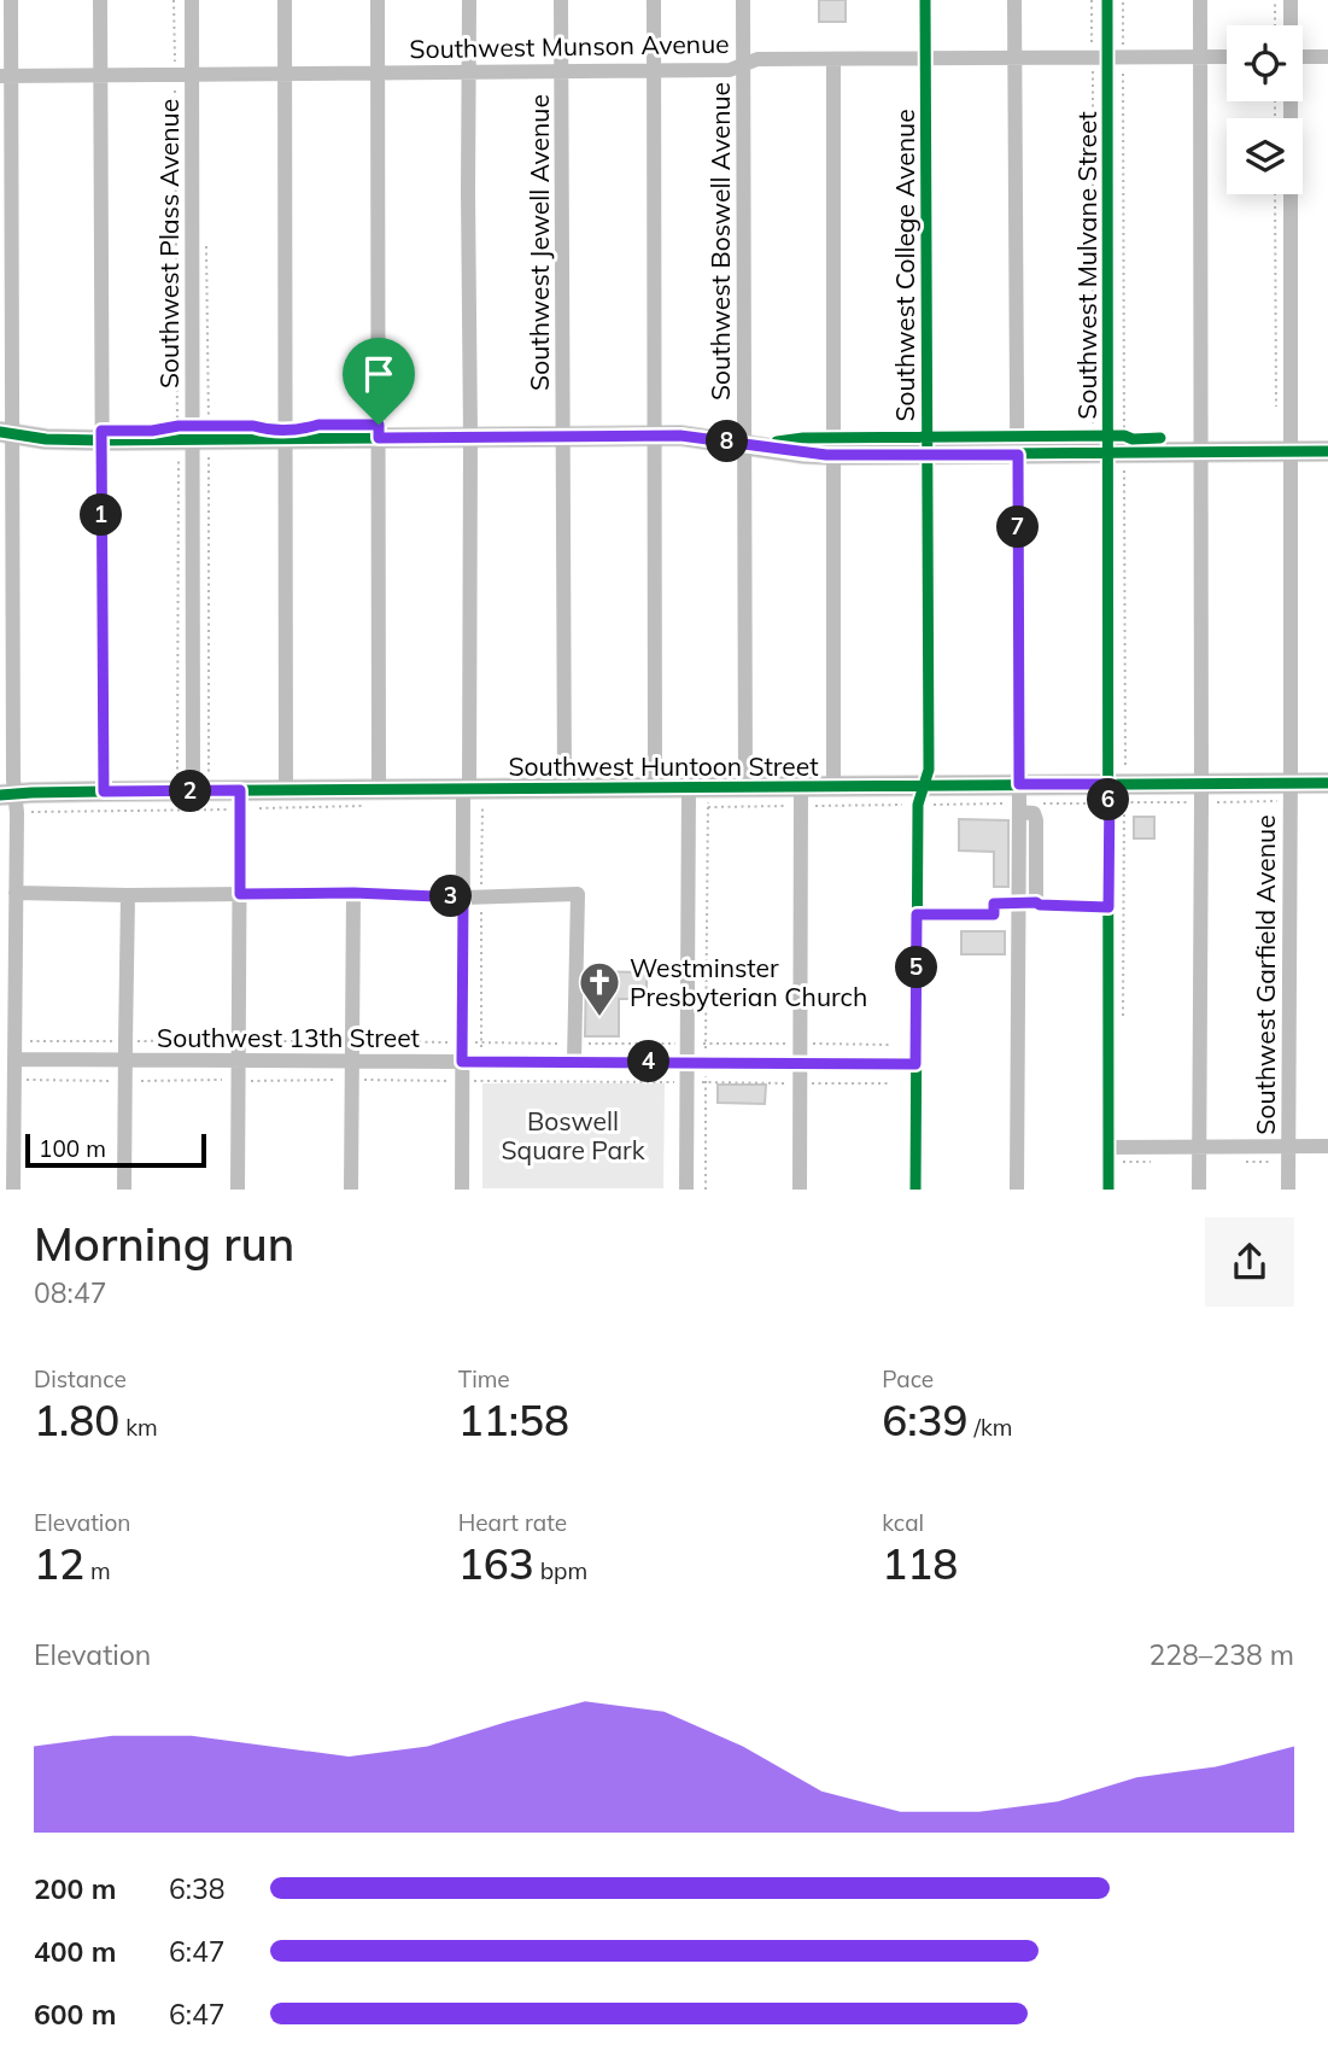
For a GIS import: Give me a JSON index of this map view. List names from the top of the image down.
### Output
{
  "streets": {
    "main road": ["Southwest Huntoon Street"],
    "street": [
      "Southwest Munson Avenue",
      "Southwest Boswell Avenue",
      "Southwest Jewell Avenue",
      "Southwest Plass Avenue",
      "Southwest College Avenue",
      "Southwest Mulvane Street",
      "Southwest Garfield Avenue",
      "Southwest 13th Street"
    ]
  },
  "crossings": [
    ["Southwest Munson Avenue", "Southwest Boswell Avenue"],
    ["Southwest Munson Avenue", "Southwest Jewell Avenue"],
    ["Southwest Munson Avenue", "Southwest Plass Avenue"],
    ["Southwest Munson Avenue", "Southwest College Avenue"],
    ["Southwest Munson Avenue", "Southwest Mulvane Street"],
    ["Southwest Boswell Avenue", "Southwest Huntoon Street"],
    ["Southwest Jewell Avenue", "Southwest Huntoon Street"],
    ["Southwest Plass Avenue", "Southwest Huntoon Street"],
    ["Southwest College Avenue", "Southwest Huntoon Street"],
    ["Southwest College Avenue", "Southwest 13th Street"],
    ["Southwest Mulvane Street", "Southwest Huntoon Street"],
    ["Southwest Huntoon Street", "Southwest Garfield Avenue"]
  ],
  "parks": ["Boswell Square Park"],
  "places": {
    "church": ["Westminster Presbyterian Church"]
  },
  "scale_bar": "100 m",
  "page": {
    "pins": [
      "8",
      "1",
      "7",
      "2",
      "6",
      "3",
      "5",
      "4"
    ],
    "scale": "100 m",
    "heading": ["Morning run", "08:47"],
    "stats": [
      ["Distance", "1.80 km"],
      ["Time", "11:58"],
      ["Pace", "6:39 /km"],
      ["Elevation", "12 m"],
      ["Heart rate", "163 bpm"],
      ["kcal", "118"]
    ],
    "chart": ["Elevation", "228–238 m"],
    "list": [
      {
        "name": "200 m",
        "note": "6:38"
      },
      {
        "name": "400 m",
        "note": "6:47"
      },
      {
        "name": "600 m",
        "note": "6:47"
      }
    ]
  }
}
